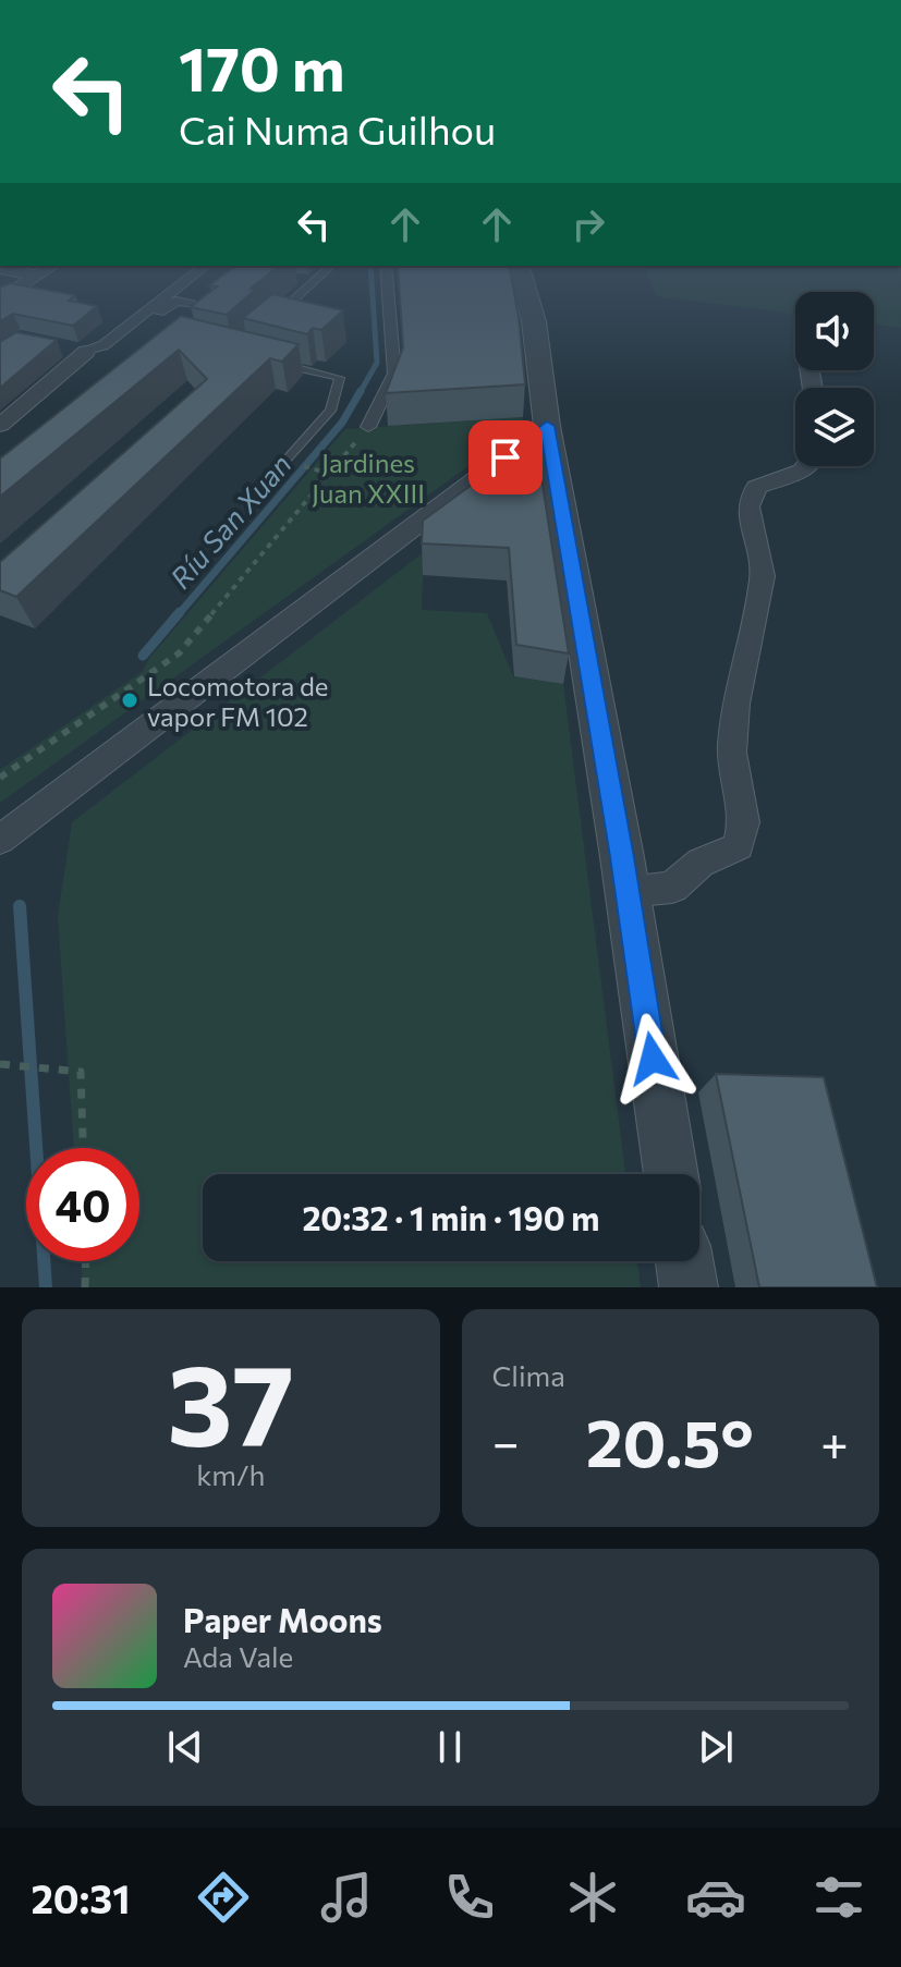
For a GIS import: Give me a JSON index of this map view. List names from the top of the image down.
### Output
{
  "water": ["Ríu San Xuan"],
  "parks": ["Jardines Juan XXIII"],
  "places": ["Locomotora de vapor FM 102"],
  "page": {
    "turn": ["170 m", "Cai Numa Guilhou"],
    "limit": "40",
    "trip": "20:32 · 1 min · 190 m",
    "tile": [
      ["37", "km/h"],
      "Clima"
    ],
    "heat": ["−", "20.5°", "+"],
    "song": ["Paper Moons", "Ada Vale"],
    "tabs": "20:31"
  }
}
